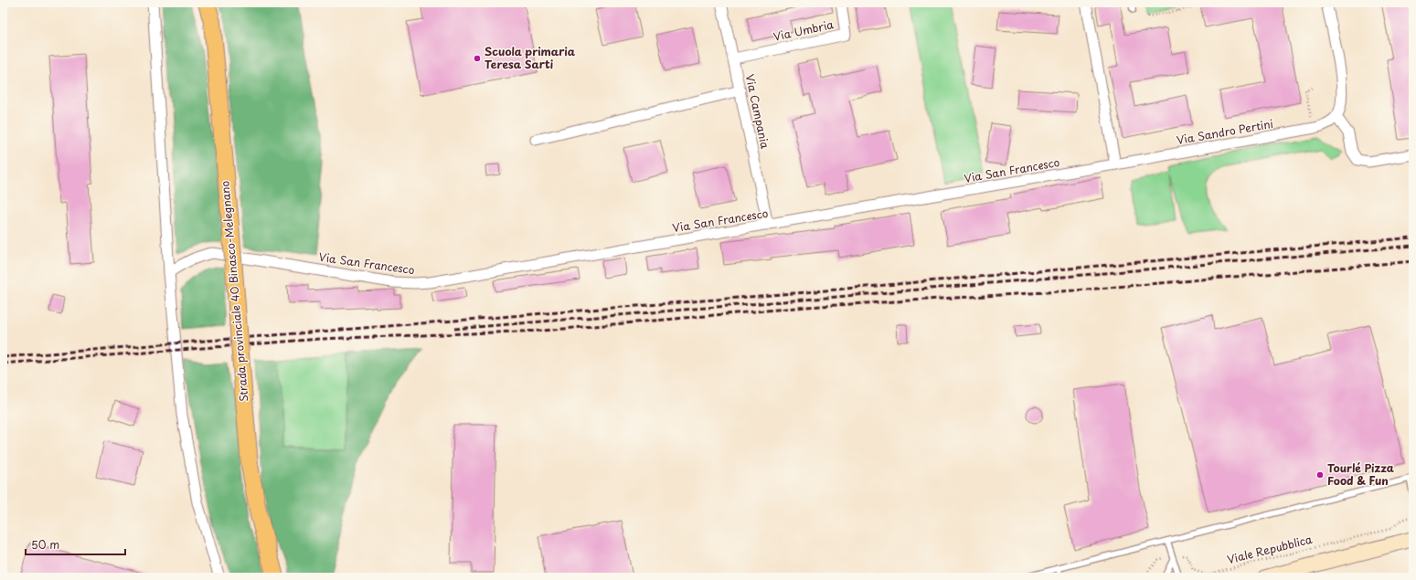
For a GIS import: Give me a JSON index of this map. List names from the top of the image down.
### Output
{
  "streets": {
    "main road": ["Strada provinciale 40 Binasco-Melegnano"],
    "street": [
      "Via Umbria",
      "Via Campania",
      "Via Sandro Pertini",
      "Via San Francesco"
    ],
    "path": ["Viale Repubblica"]
  },
  "crossings": [
    ["Via Umbria", "Via Campania"],
    ["Via Campania", "Via San Francesco"],
    ["Via Sandro Pertini", "Via San Francesco"]
  ],
  "places": ["Scuola primaria Teresa Sarti", "Tourlé Pizza Food & Fun"],
  "scale_bar": "50 m"
}
